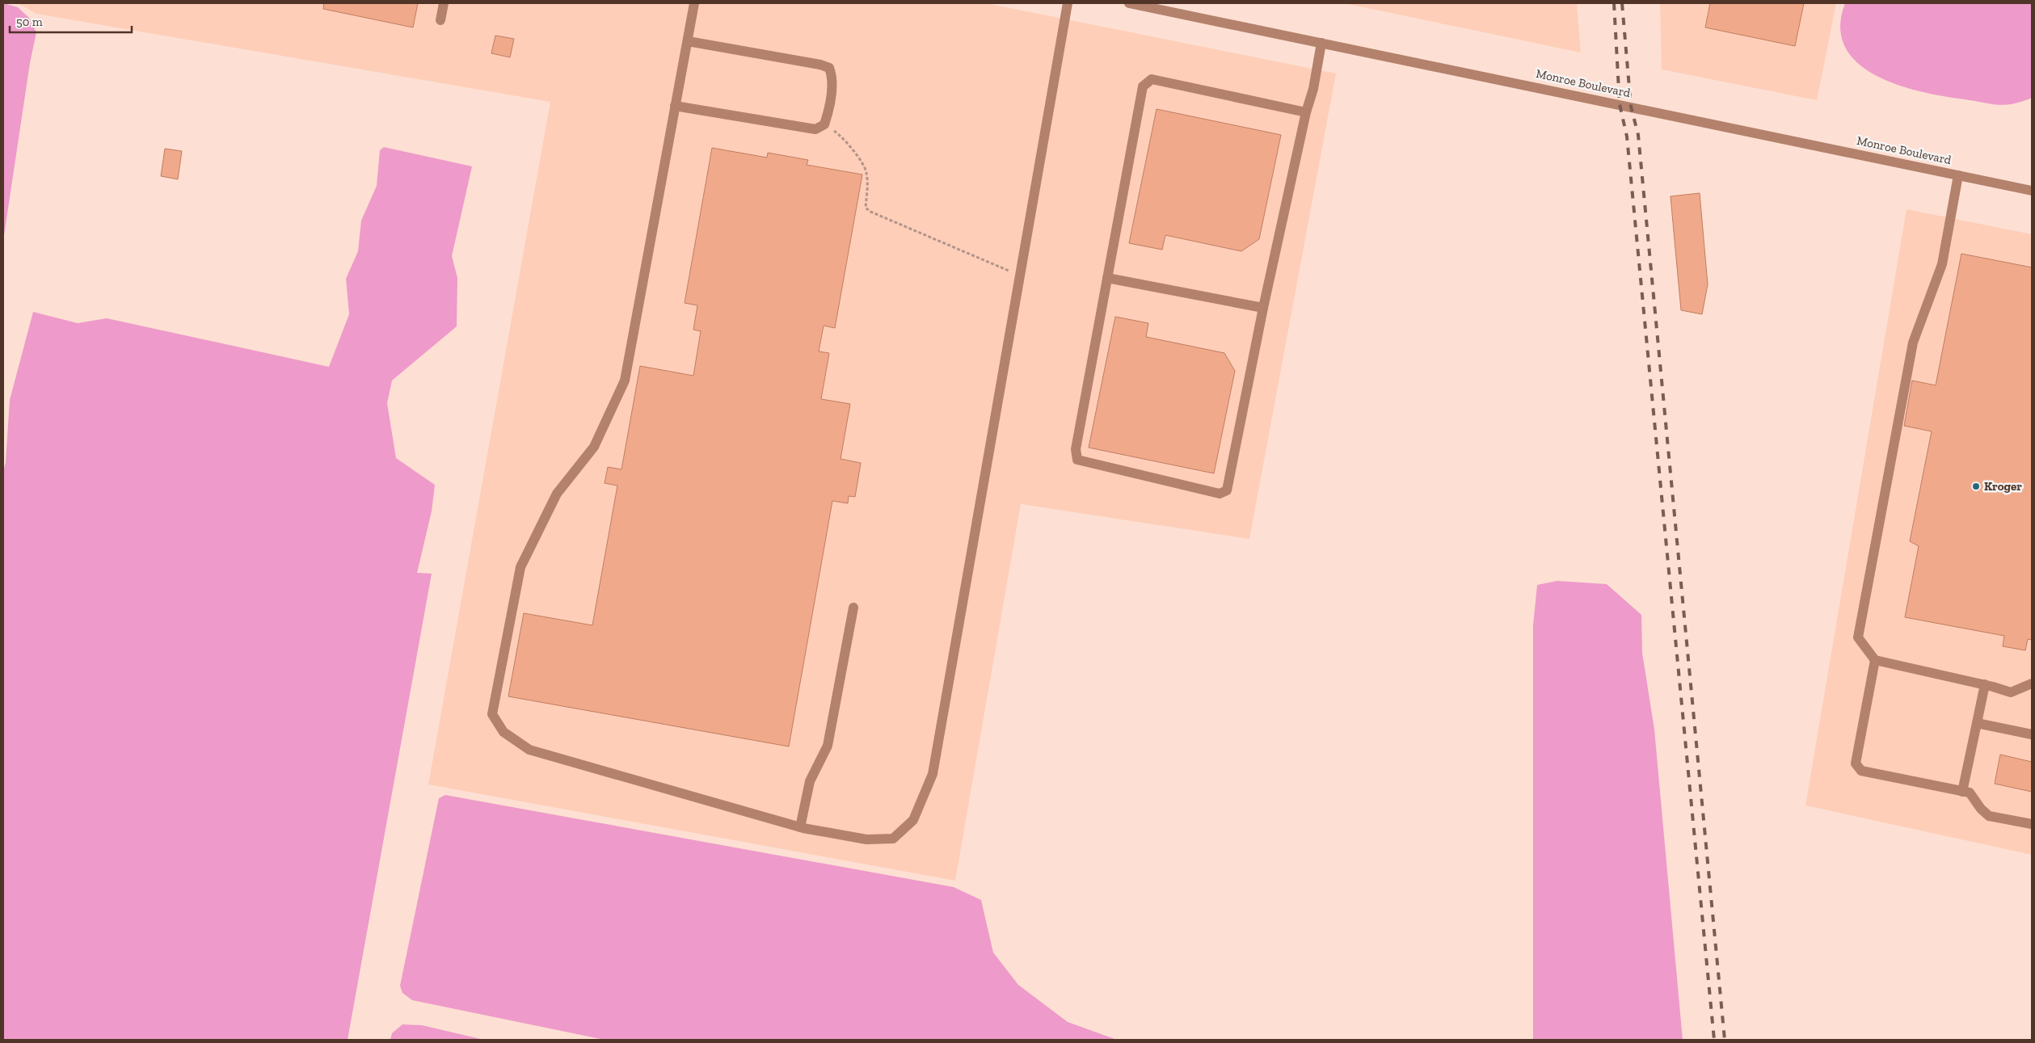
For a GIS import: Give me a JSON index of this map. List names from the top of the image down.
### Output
{
  "streets": {
    "street": ["Monroe Boulevard"]
  },
  "places": ["Kroger"],
  "scale_bar": "50 m"
}
